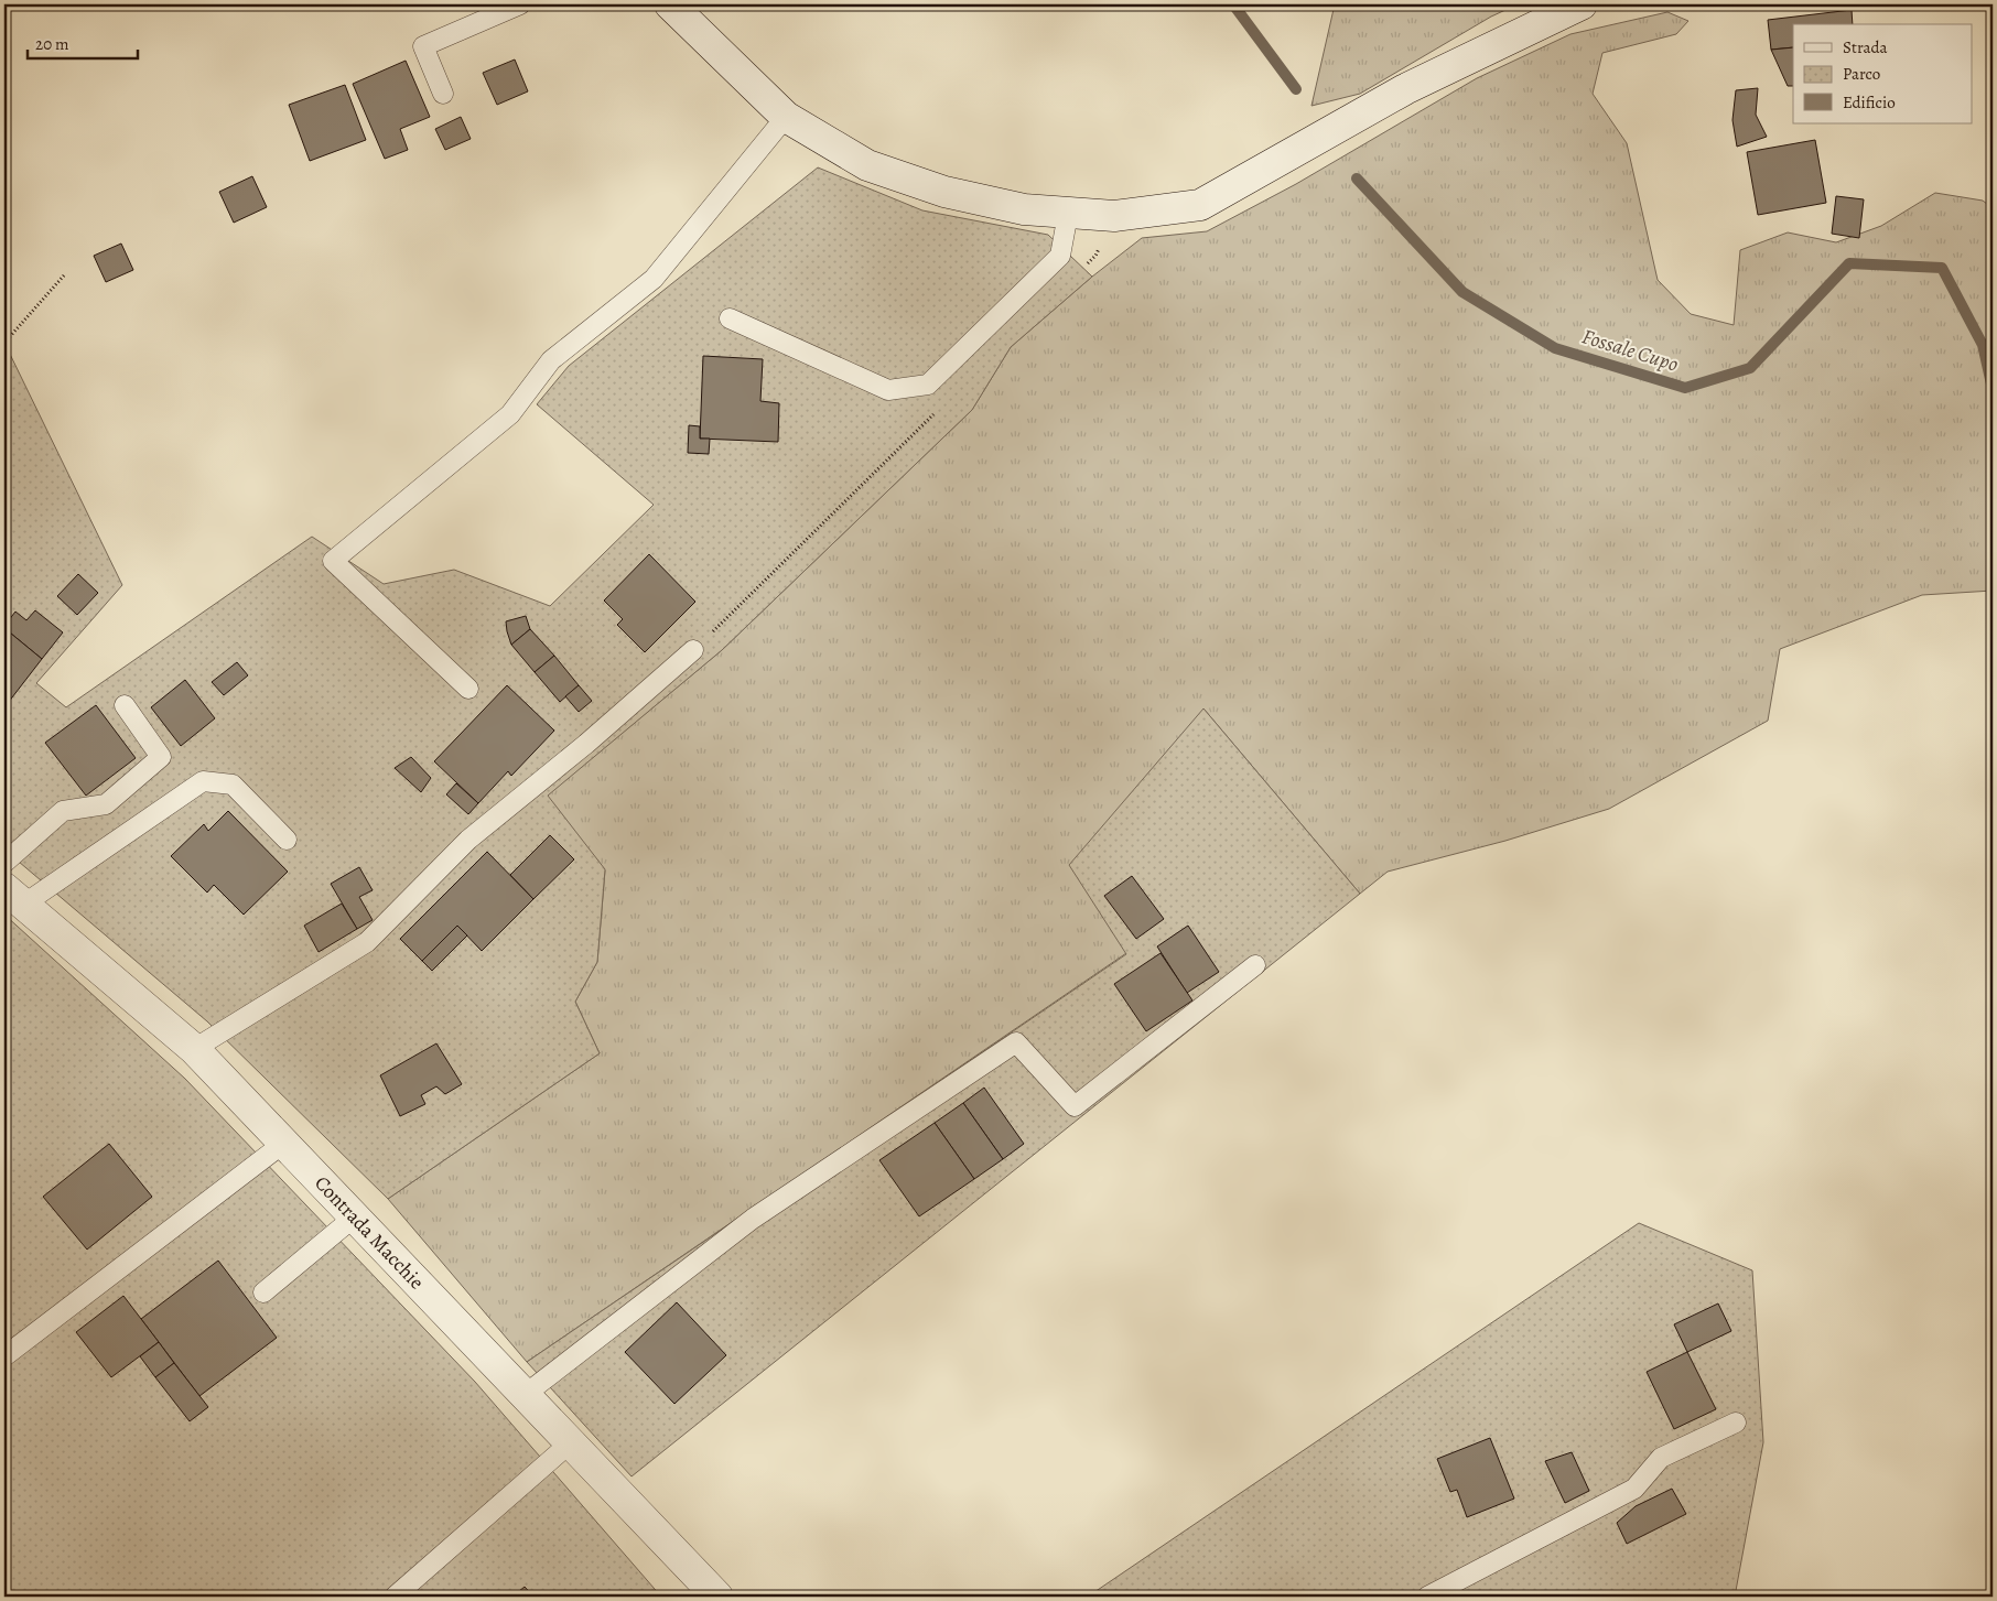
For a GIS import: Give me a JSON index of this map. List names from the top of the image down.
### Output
{
  "streets": {
    "main road": ["Contrada Macchie"]
  },
  "water": ["Fossale Cupo"],
  "legend": ["Strada", "Parco", "Edificio"],
  "scale_bar": "20 m"
}
